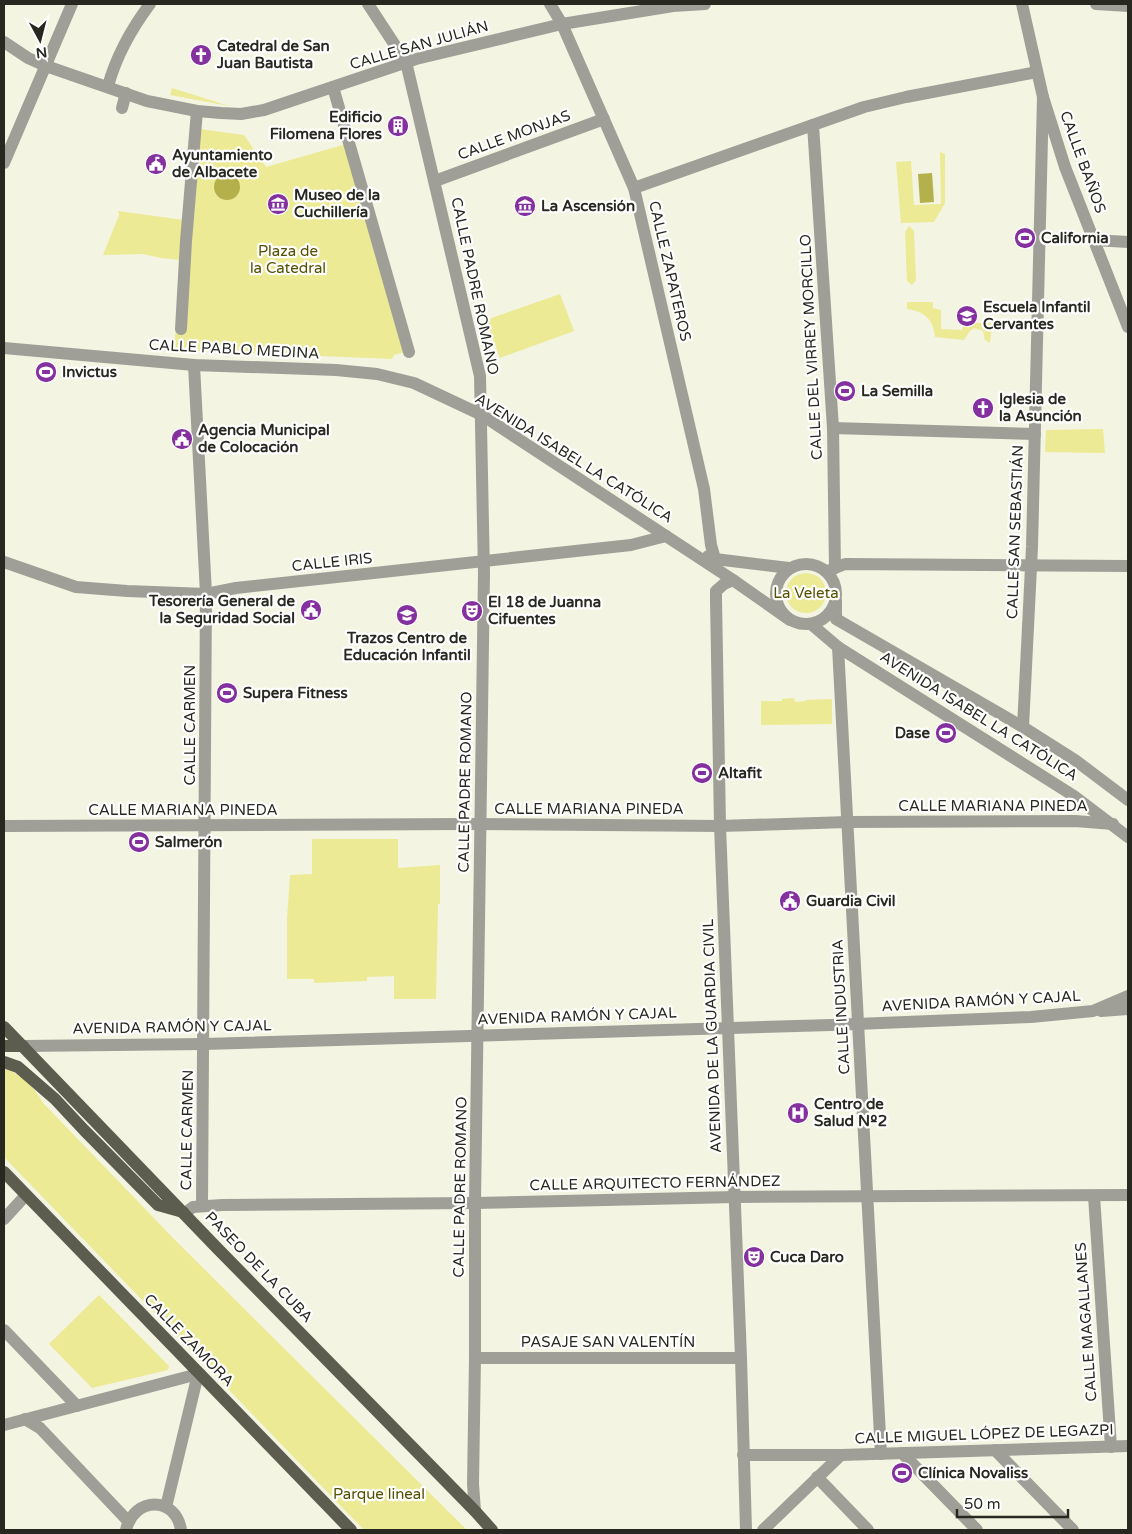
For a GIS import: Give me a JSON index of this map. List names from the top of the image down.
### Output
{
  "streets": {
    "main road": ["PASEO DE LA CUBA", "CALLE ZAMORA"],
    "street": [
      "CALLE SAN JULIÁN",
      "CALLE MONJAS",
      "CALLE BAÑOS",
      "CALLE ZAPATEROS",
      "CALLE PADRE ROMANO",
      "CALLE DEL VIRREY MORCILLO",
      "CALLE PABLO MEDINA",
      "AVENIDA ISABEL LA CATÓLICA",
      "CALLE SAN SEBASTIÁN",
      "CALLE IRIS",
      "CALLE CARMEN",
      "CALLE MARIANA PINEDA",
      "AVENIDA RAMÓN Y CAJAL",
      "CALLE INDUSTRIA",
      "AVENIDA DE LA GUARDIA CIVIL",
      "CALLE ARQUITECTO FERNÁNDEZ",
      "CALLE MAGALLANES",
      "PASAJE SAN VALENTÍN",
      "CALLE MIGUEL LÓPEZ DE LEGAZPI"
    ]
  },
  "crossings": [
    ["CALLE SAN JULIÁN", "CALLE ZAPATEROS"],
    ["CALLE SAN JULIÁN", "CALLE PADRE ROMANO"],
    ["CALLE MONJAS", "CALLE ZAPATEROS"],
    ["CALLE MONJAS", "CALLE PADRE ROMANO"],
    ["CALLE BAÑOS", "CALLE SAN SEBASTIÁN"],
    ["CALLE ZAPATEROS", "AVENIDA ISABEL LA CATÓLICA"],
    ["CALLE PADRE ROMANO", "AVENIDA ISABEL LA CATÓLICA"],
    ["CALLE PADRE ROMANO", "CALLE IRIS"],
    ["CALLE PADRE ROMANO", "CALLE MARIANA PINEDA"],
    ["CALLE PADRE ROMANO", "AVENIDA RAMÓN Y CAJAL"],
    ["CALLE PADRE ROMANO", "CALLE ARQUITECTO FERNÁNDEZ"],
    ["CALLE PADRE ROMANO", "PASEO DE LA CUBA"],
    ["CALLE PADRE ROMANO", "PASAJE SAN VALENTÍN"],
    ["CALLE DEL VIRREY MORCILLO", "AVENIDA ISABEL LA CATÓLICA"],
    ["CALLE PABLO MEDINA", "AVENIDA ISABEL LA CATÓLICA"],
    ["CALLE PABLO MEDINA", "CALLE CARMEN"],
    ["AVENIDA ISABEL LA CATÓLICA", "CALLE SAN SEBASTIÁN"],
    ["AVENIDA ISABEL LA CATÓLICA", "CALLE IRIS"],
    ["AVENIDA ISABEL LA CATÓLICA", "CALLE MARIANA PINEDA"],
    ["AVENIDA ISABEL LA CATÓLICA", "CALLE INDUSTRIA"],
    ["AVENIDA ISABEL LA CATÓLICA", "AVENIDA DE LA GUARDIA CIVIL"],
    ["CALLE IRIS", "CALLE CARMEN"],
    ["CALLE CARMEN", "CALLE MARIANA PINEDA"],
    ["CALLE CARMEN", "AVENIDA RAMÓN Y CAJAL"],
    ["CALLE CARMEN", "CALLE ARQUITECTO FERNÁNDEZ"],
    ["CALLE MARIANA PINEDA", "CALLE INDUSTRIA"],
    ["CALLE MARIANA PINEDA", "AVENIDA DE LA GUARDIA CIVIL"],
    ["AVENIDA RAMÓN Y CAJAL", "CALLE INDUSTRIA"],
    ["AVENIDA RAMÓN Y CAJAL", "AVENIDA DE LA GUARDIA CIVIL"],
    ["AVENIDA RAMÓN Y CAJAL", "PASEO DE LA CUBA"],
    ["CALLE INDUSTRIA", "CALLE ARQUITECTO FERNÁNDEZ"],
    ["CALLE INDUSTRIA", "CALLE MIGUEL LÓPEZ DE LEGAZPI"],
    ["AVENIDA DE LA GUARDIA CIVIL", "CALLE ARQUITECTO FERNÁNDEZ"],
    ["AVENIDA DE LA GUARDIA CIVIL", "PASAJE SAN VALENTÍN"],
    ["AVENIDA DE LA GUARDIA CIVIL", "CALLE MIGUEL LÓPEZ DE LEGAZPI"],
    ["CALLE ARQUITECTO FERNÁNDEZ", "PASEO DE LA CUBA"],
    ["CALLE ARQUITECTO FERNÁNDEZ", "CALLE MAGALLANES"],
    ["CALLE MAGALLANES", "CALLE MIGUEL LÓPEZ DE LEGAZPI"]
  ],
  "parks": ["Plaza de la Catedral", "La Veleta", "Parque lineal"],
  "places": {
    "church": ["Catedral de San Juan Bautista", "Iglesia de la Asunción"],
    "building": ["Edificio Filomena Flores"],
    "public building": [
      "Ayuntamiento de Albacete",
      "Agencia Municipal de Colocación",
      "Tesorería General de la Seguridad Social",
      "Guardia Civil"
    ],
    "museum": ["Museo de la Cuchillería", "La Ascensión"],
    "sports": [
      "California",
      "Invictus",
      "La Semilla",
      "Supera Fitness",
      "Dase",
      "Altafit",
      "Salmerón",
      "Clínica Novaliss"
    ],
    "school or university": ["Escuela Infantil Cervantes", "Trazos Centro de Educación Infantil"],
    "theatre": ["El 18 de Juanna Cifuentes", "Cuca Daro"],
    "hospital": ["Centro de Salud Nº2"]
  },
  "scale_bar": "50 m",
  "north": "bottom"
}
